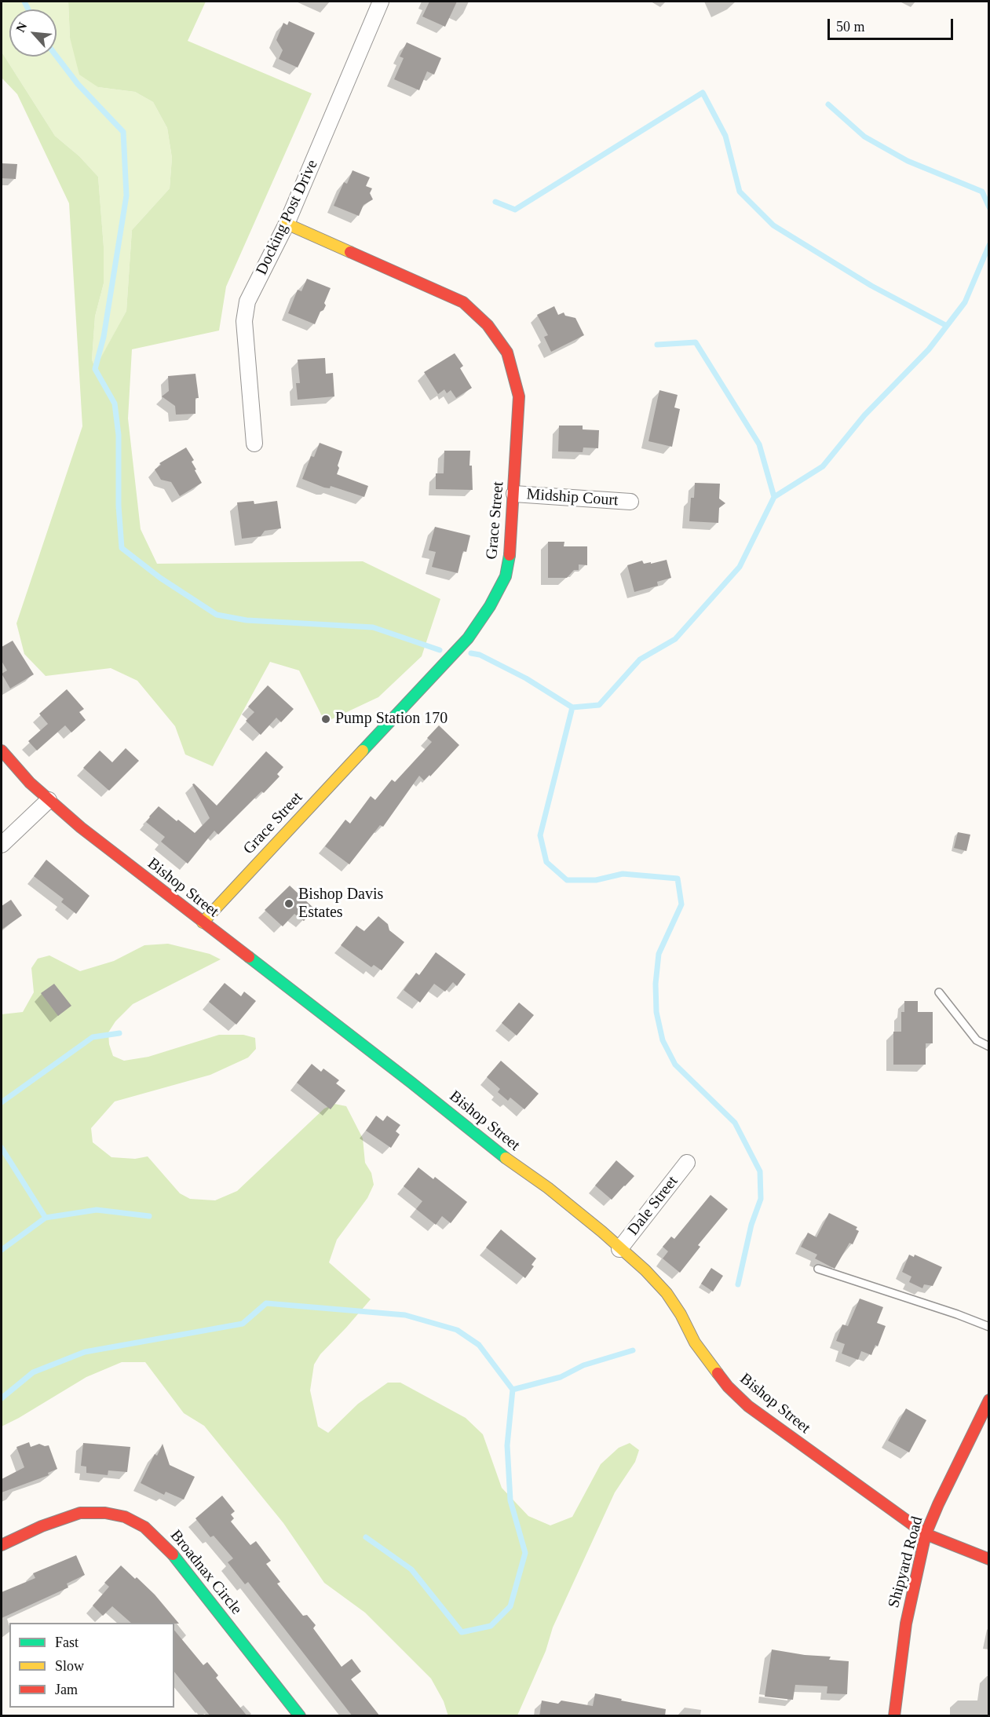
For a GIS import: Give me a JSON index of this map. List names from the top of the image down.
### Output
{
  "streets": {
    "street": [
      "Docking Post Drive",
      "Midship Court",
      "Grace Street",
      "Bishop Street",
      "Dale Street",
      "Shipyard Road",
      "Broadnax Circle"
    ]
  },
  "crossings": [
    ["Docking Post Drive", "Grace Street"],
    ["Midship Court", "Grace Street"],
    ["Grace Street", "Bishop Street"],
    ["Bishop Street", "Dale Street"],
    ["Bishop Street", "Shipyard Road"]
  ],
  "places": ["Pump Station 170", "Bishop Davis Estates"],
  "legend": ["Fast", "Slow", "Jam"],
  "scale_bar": "50 m",
  "north": "top left"
}
